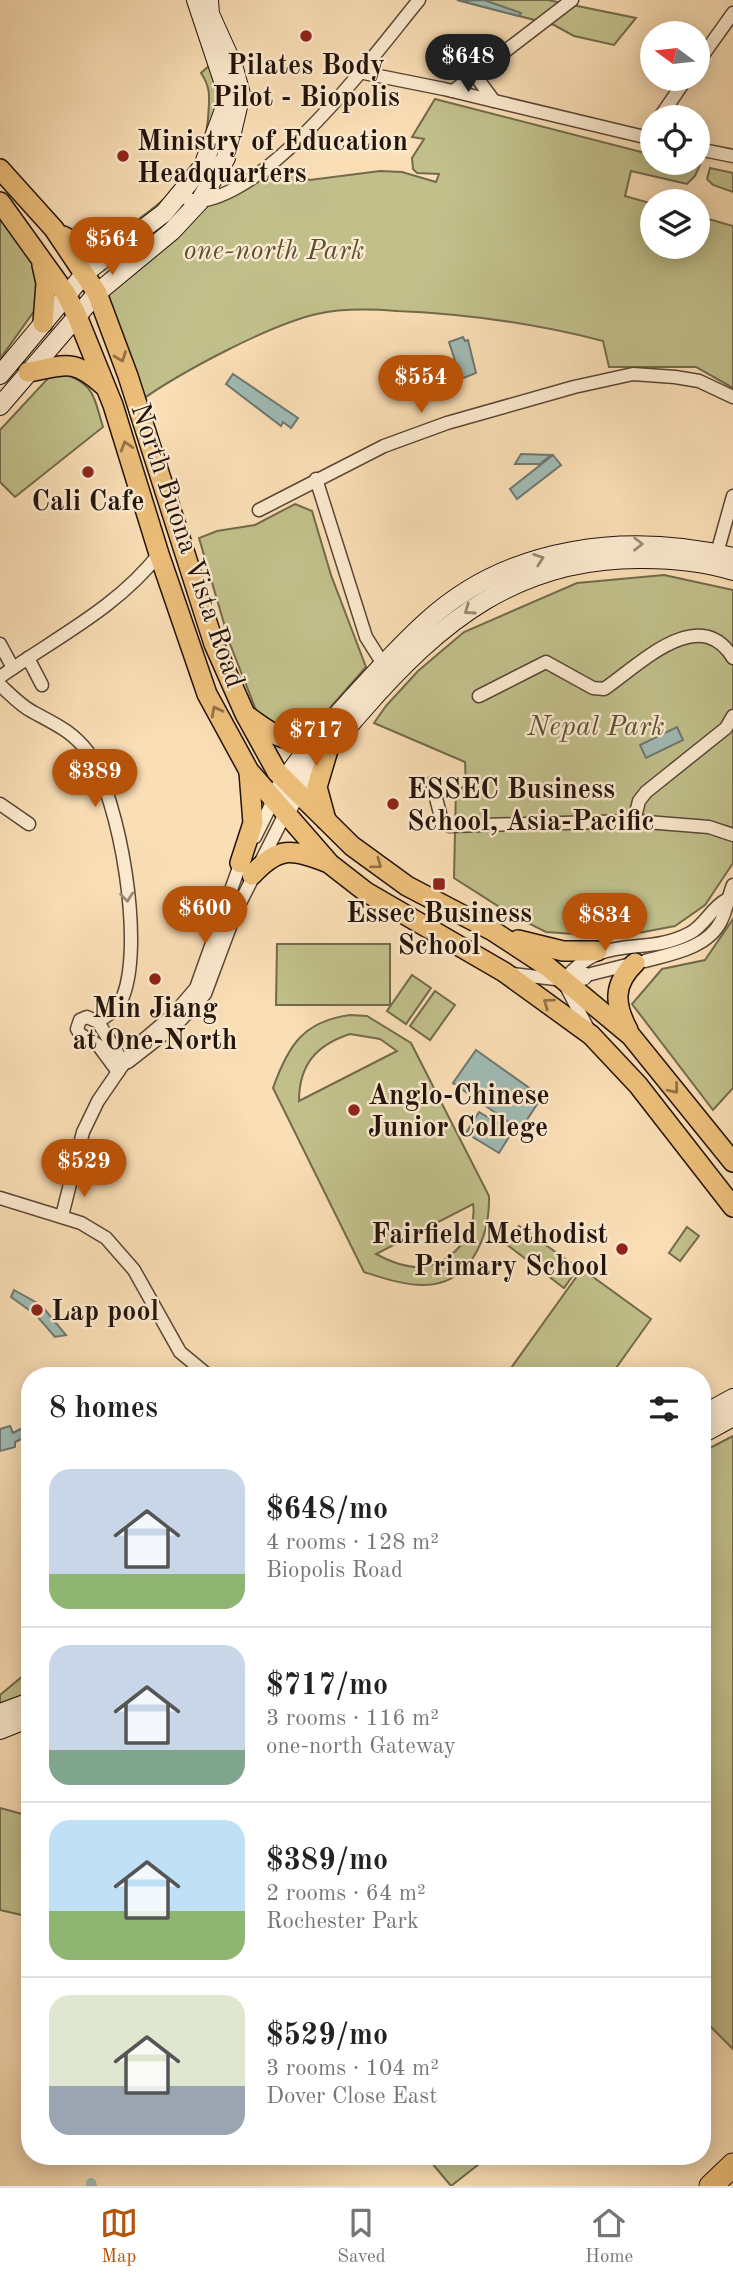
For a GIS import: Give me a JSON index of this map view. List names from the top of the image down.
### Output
{
  "streets": {
    "main road": ["North Buona Vista Road"]
  },
  "parks": ["one-north Park", "Nepal Park"],
  "places": {
    "other": [
      "Pilates Body Pilot - Biopolis",
      "Ministry of Education Headquarters",
      "Cali Cafe",
      "ESSEC Business School, Asia-Pacific",
      "Min Jiang at One-North",
      "Anglo-Chinese Junior College",
      "Fairfield Methodist Primary School",
      "Lap pool"
    ],
    "transit": ["Essec Business School"]
  },
  "north": "left",
  "page": {
    "price": [
      "$648",
      "$564",
      "$554",
      "$717",
      "$389",
      "$600",
      "$834",
      "$529"
    ],
    "heading": "8 homes",
    "list": [
      {
        "name": "$648/mo",
        "note": "4 rooms · 128 m² · Biopolis Road"
      },
      {
        "name": "$717/mo",
        "note": "3 rooms · 116 m² · one-north Gateway"
      },
      {
        "name": "$389/mo",
        "note": "2 rooms · 64 m² · Rochester Park"
      },
      {
        "name": "$529/mo",
        "note": "3 rooms · 104 m² · Dover Close East"
      }
    ],
    "tabs": ["Map", "Saved", "Home"]
  }
}
